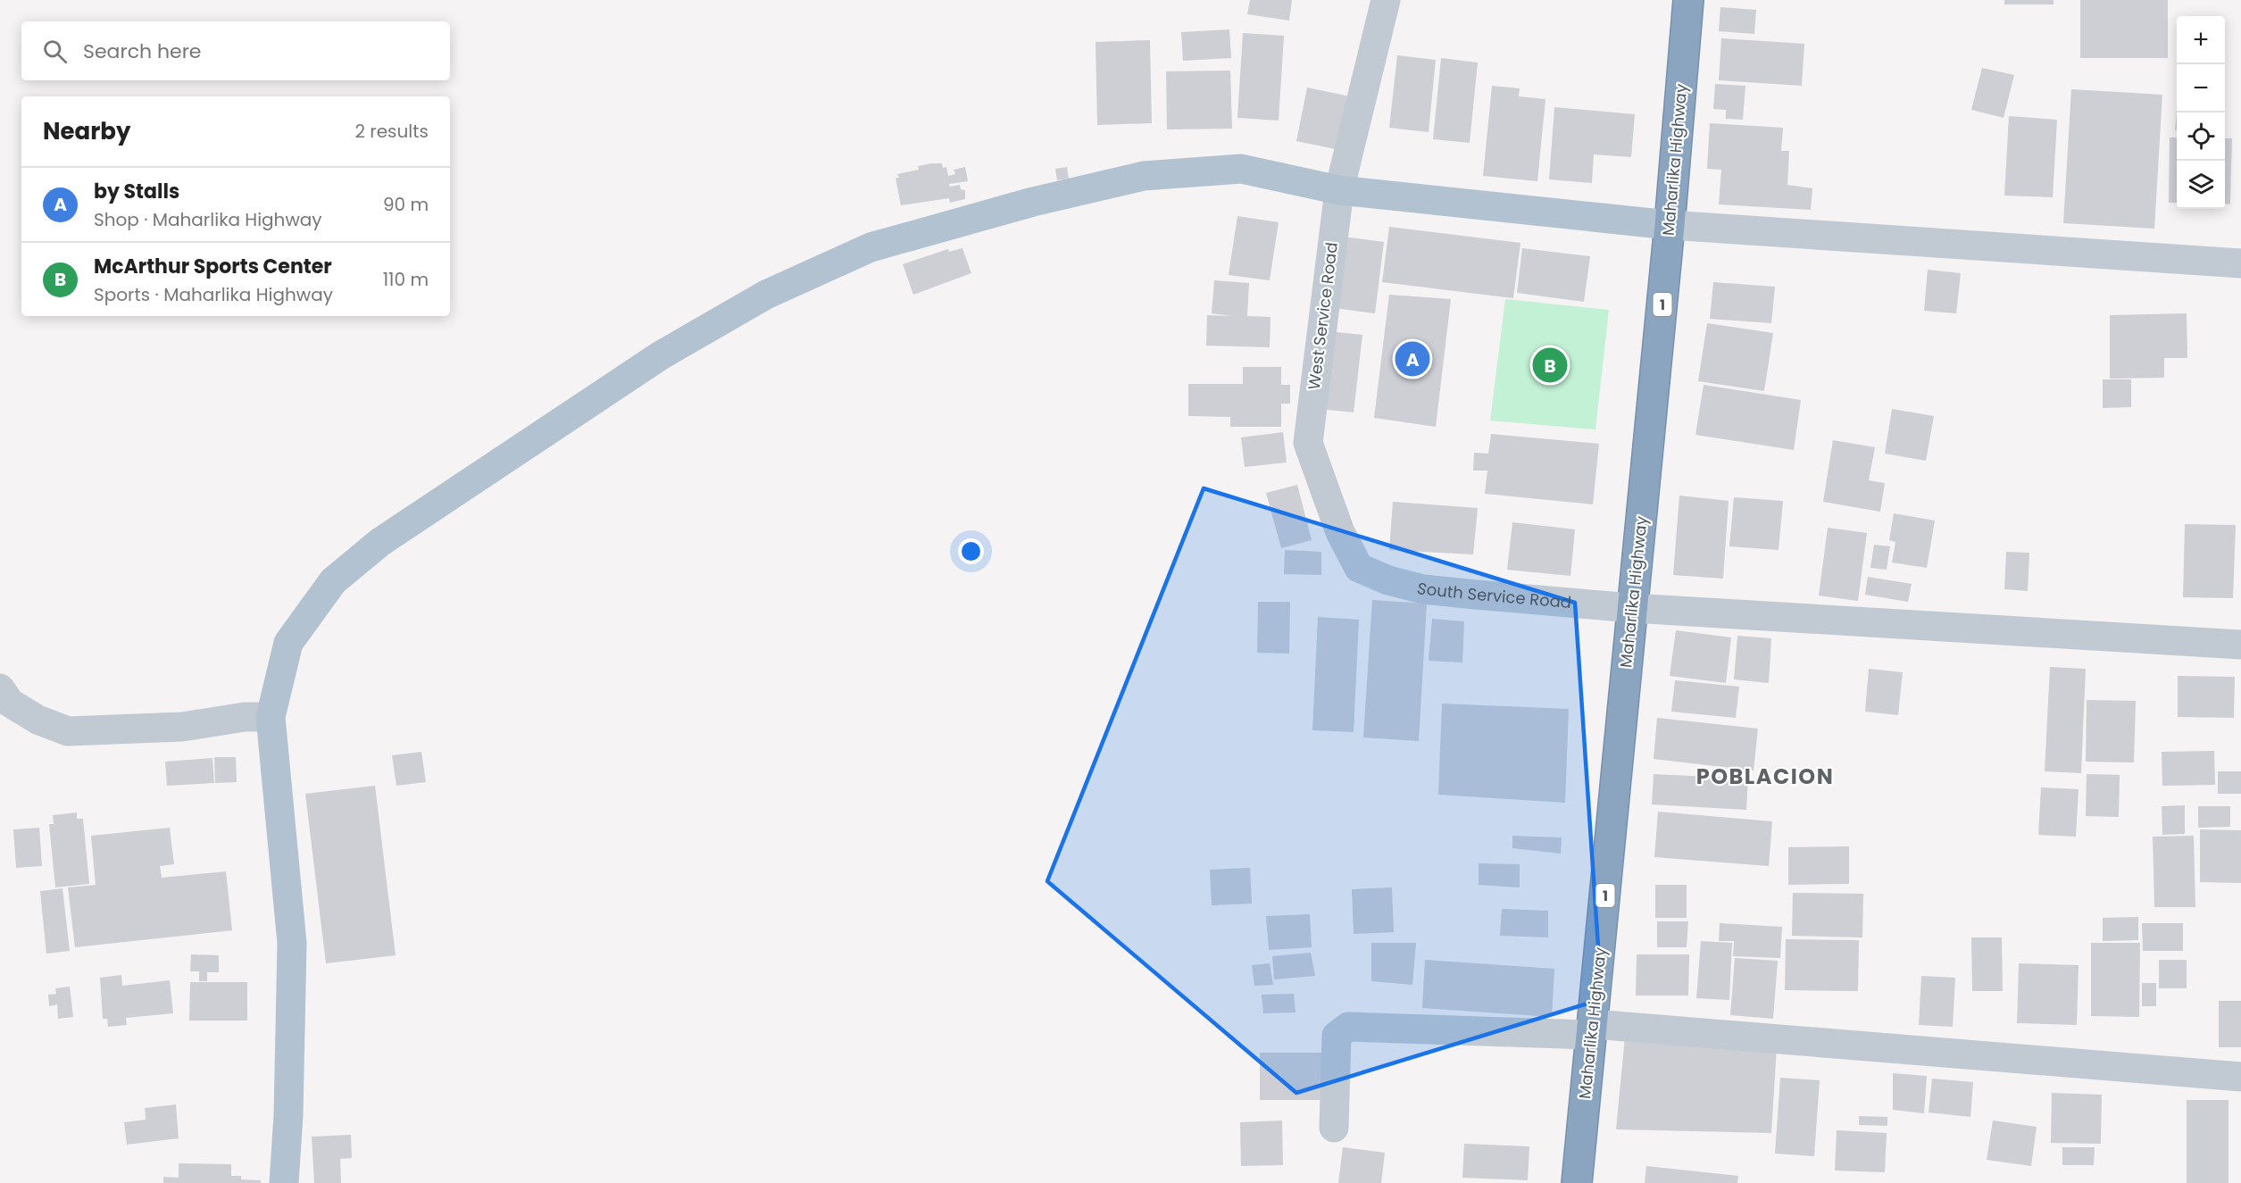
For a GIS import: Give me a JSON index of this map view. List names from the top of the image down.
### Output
{
  "streets": {
    "highway": ["Maharlika Highway", "1"],
    "street": ["West Service Road", "South Service Road"]
  },
  "crossings": [
    ["Maharlika Highway", "South Service Road"],
    ["West Service Road", "South Service Road"]
  ],
  "districts": ["POBLACION"],
  "page": {
    "map_buttons": ["+", "−"],
    "search": "Search here",
    "heading": ["Nearby", "2 results"],
    "list": [
      {
        "mark": "A",
        "name": "by Stalls",
        "note": "Shop · Maharlika Highway",
        "value": "90 m"
      },
      {
        "mark": "B",
        "name": "McArthur Sports Center",
        "note": "Sports · Maharlika Highway",
        "value": "110 m"
      }
    ],
    "pins": ["A", "B"]
  }
}
